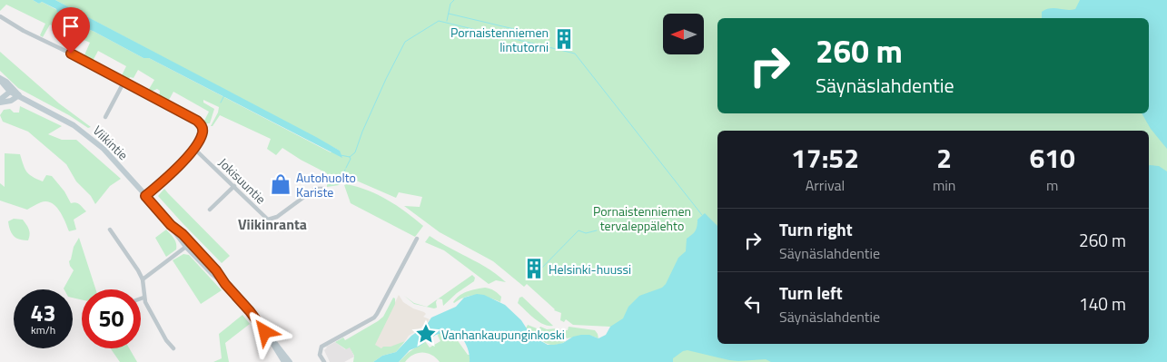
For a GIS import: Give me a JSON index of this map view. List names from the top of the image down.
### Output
{
  "streets": {
    "main road": ["Viikintie"],
    "street": ["Jokisuuntie"]
  },
  "districts": ["Viikinranta"],
  "parks": ["Pornaistenniemen tervaleppälehto"],
  "places": {
    "building": ["Pornaistenniemen lintutorni", "Helsinki-huussi"],
    "shop": ["Autohuolto Kariste"],
    "place": ["Vanhankaupunginkoski"]
  },
  "north": "left",
  "page": {
    "turn": ["260 m", "Säynäslahdentie"],
    "eta": [
      "17:52",
      "Arrival",
      "2",
      "min",
      "610",
      "m"
    ],
    "list": [
      {
        "name": "Turn right",
        "note": "Säynäslahdentie",
        "value": "260 m"
      },
      {
        "name": "Turn left",
        "note": "Säynäslahdentie",
        "value": "140 m"
      }
    ],
    "speed": "43 km/h",
    "limit": "50"
  }
}
